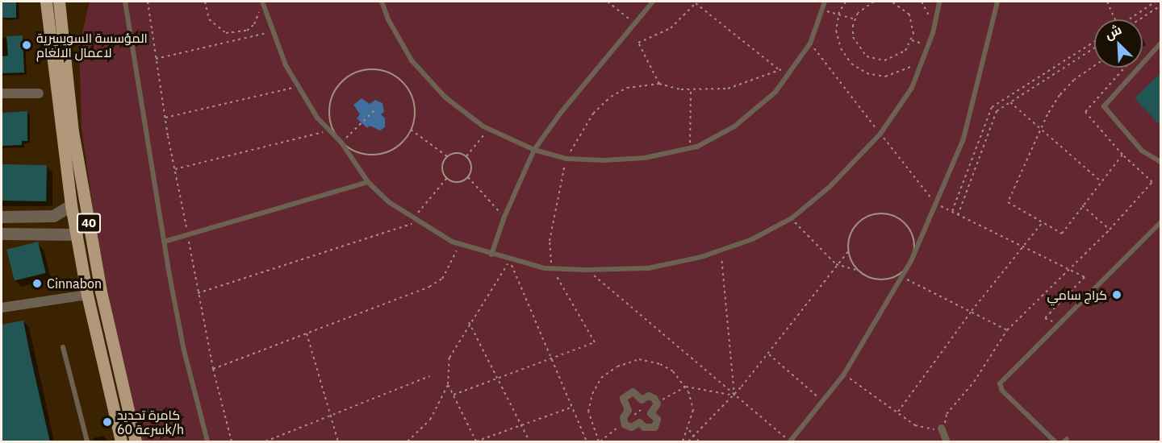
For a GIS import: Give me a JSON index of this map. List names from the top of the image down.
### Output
{
  "streets": {
    "main road": ["40"]
  },
  "places": [
    "المؤسسة السويسرية لاعمال الالغام",
    "Cinnabon",
    "کراج سامي",
    "كامرة تحديد سرعة 60k/h"
  ],
  "north": "top left"
}
